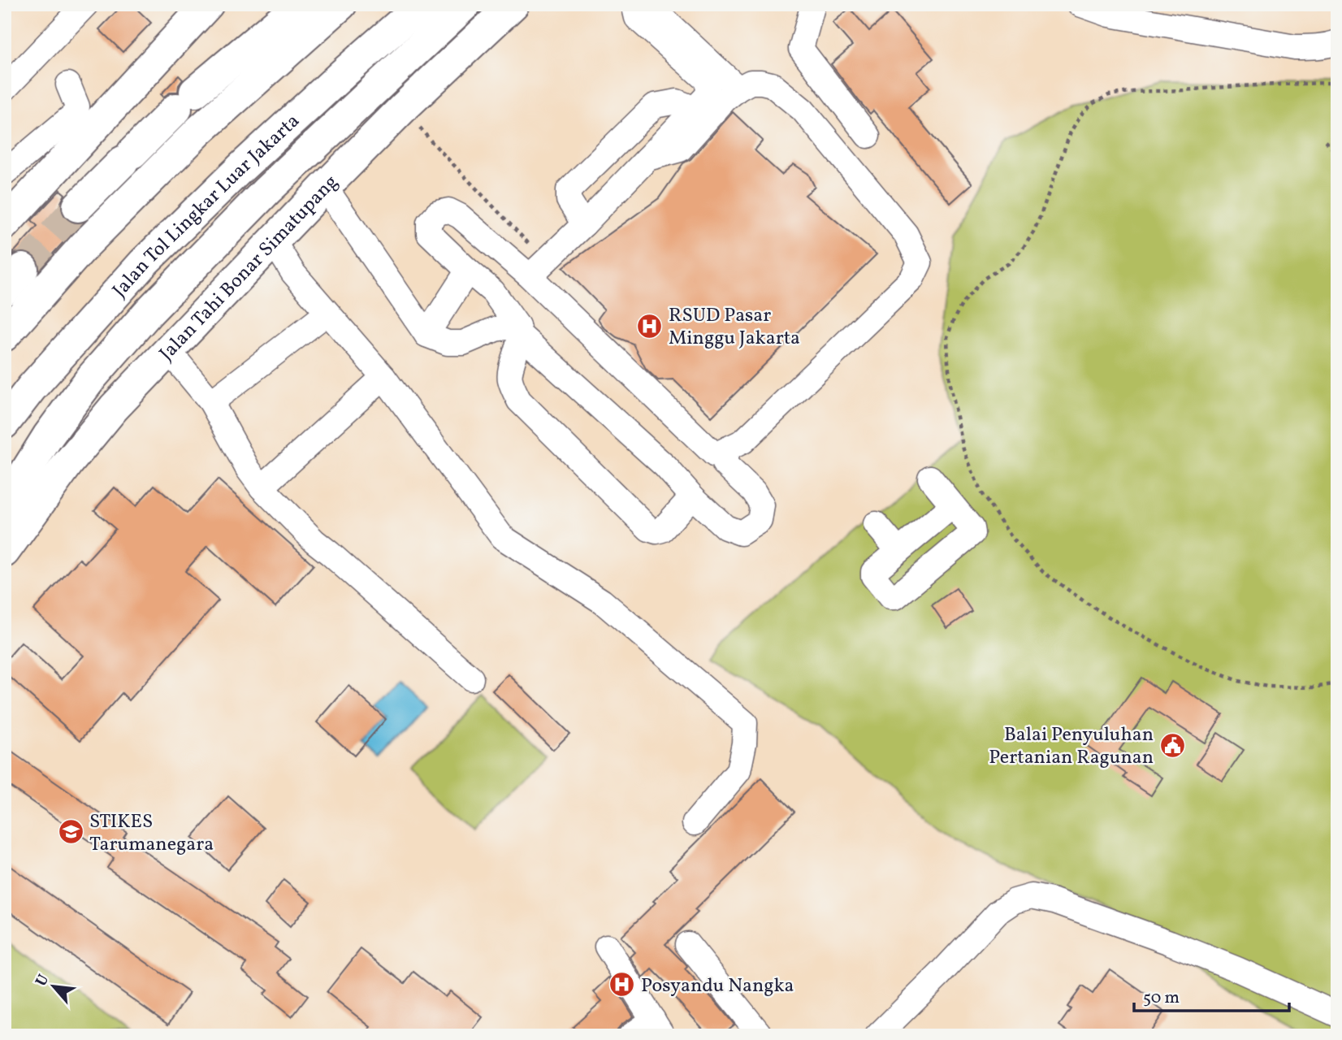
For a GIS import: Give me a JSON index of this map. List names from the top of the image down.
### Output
{
  "streets": {
    "highway": ["Jalan Tol Lingkar Luar Jakarta", "Jalan Tahi Bonar Simatupang"]
  },
  "places": {
    "hospital": ["RSUD Pasar Minggu Jakarta", "Posyandu Nangka"],
    "public building": ["Balai Penyuluhan Pertanian Ragunan"],
    "school or university": ["STIKES Tarumanegara"]
  },
  "scale_bar": "50 m",
  "north": "top left"
}
